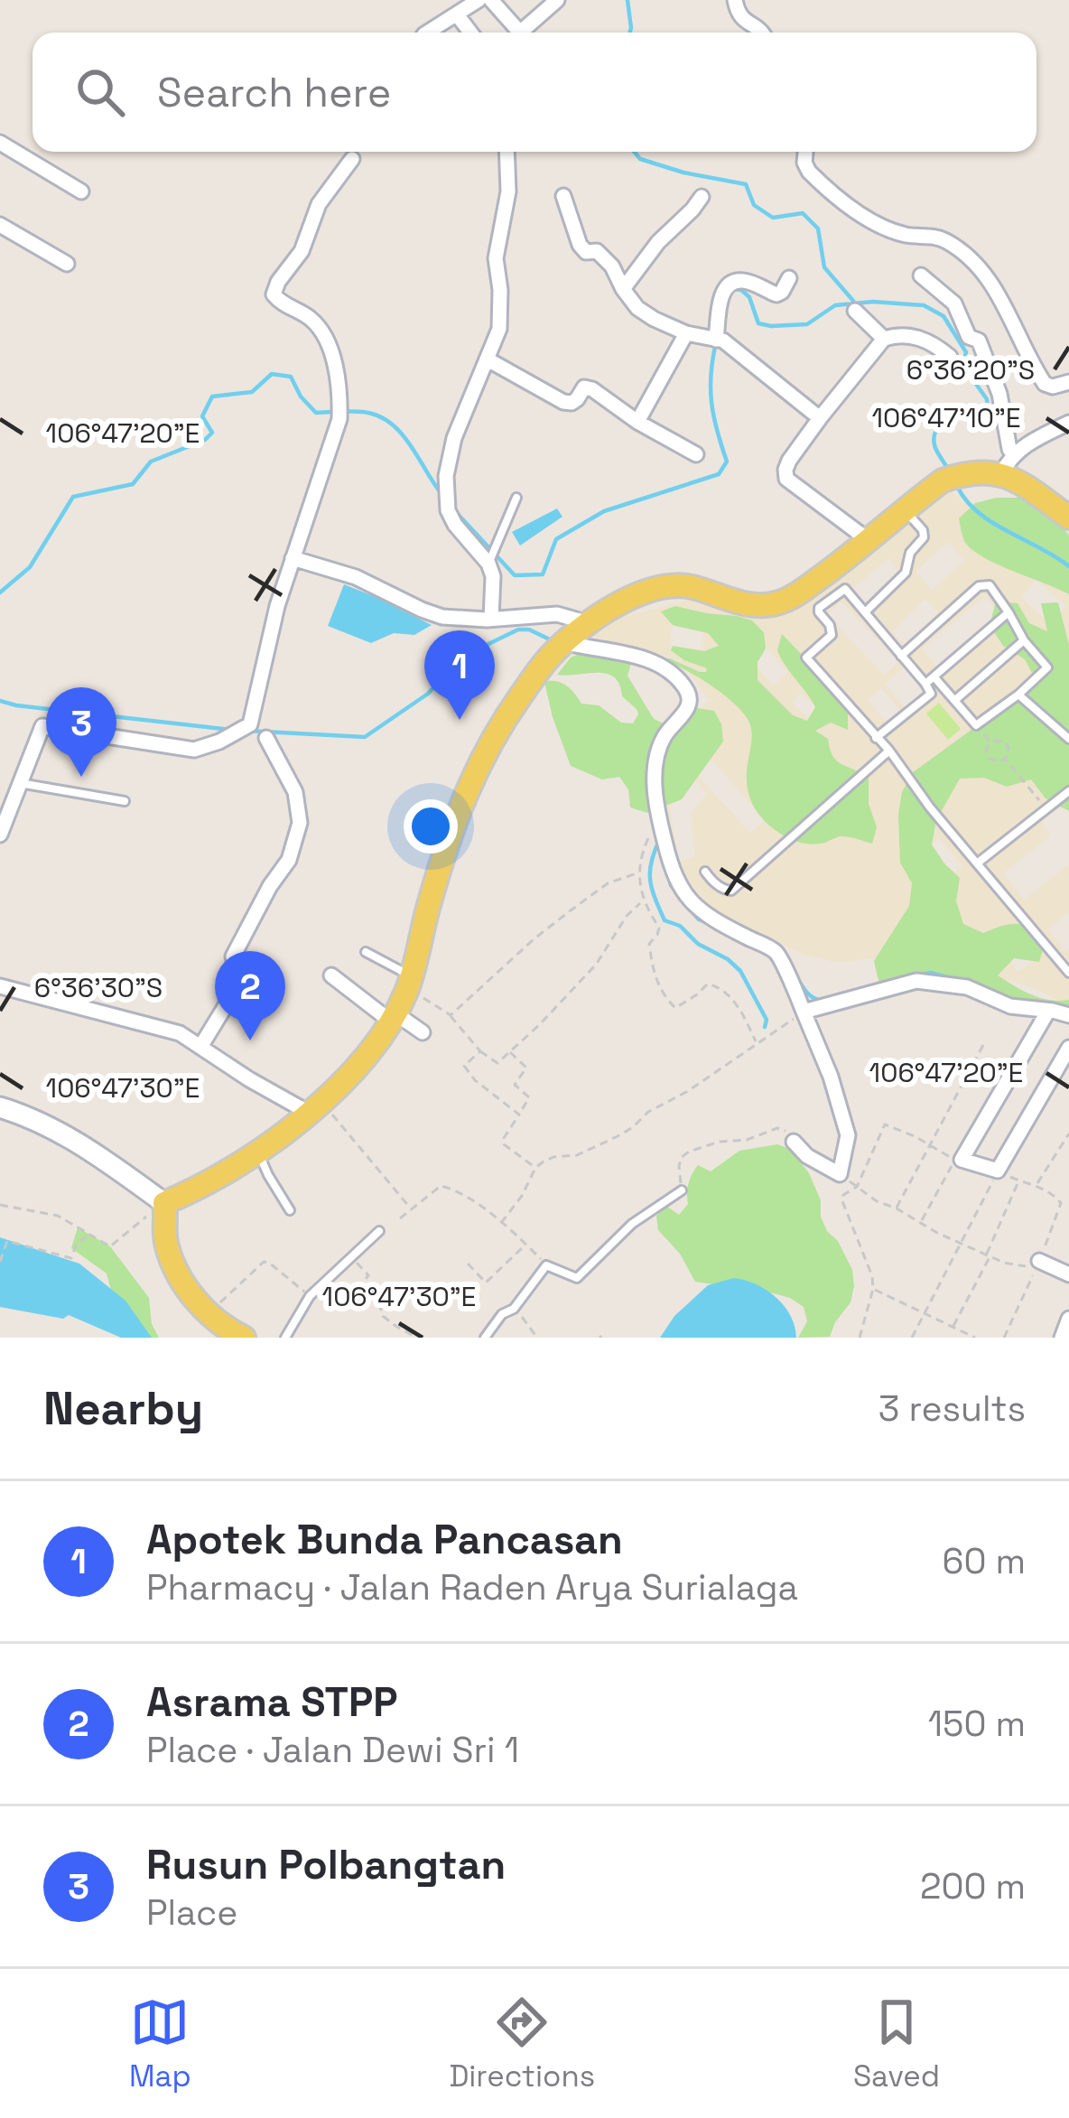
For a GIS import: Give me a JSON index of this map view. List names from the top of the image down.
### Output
{
  "page": {
    "search": "Search here",
    "pins": ["1", "3", "2"],
    "heading": ["Nearby", "3 results"],
    "list": [
      {
        "mark": "1",
        "name": "Apotek Bunda Pancasan",
        "note": "Pharmacy · Jalan Raden Arya Surialaga",
        "value": "60 m"
      },
      {
        "mark": "2",
        "name": "Asrama STPP",
        "note": "Place · Jalan Dewi Sri 1",
        "value": "150 m"
      },
      {
        "mark": "3",
        "name": "Rusun Polbangtan",
        "note": "Place",
        "value": "200 m"
      }
    ],
    "nav": ["Map", "Directions", "Saved"]
  },
  "coordinates": [
    "6°36'20\"S",
    "106°47'10\"E",
    "106°47'20\"E",
    "6°36'30\"S",
    "106°47'30\"E"
  ]
}
